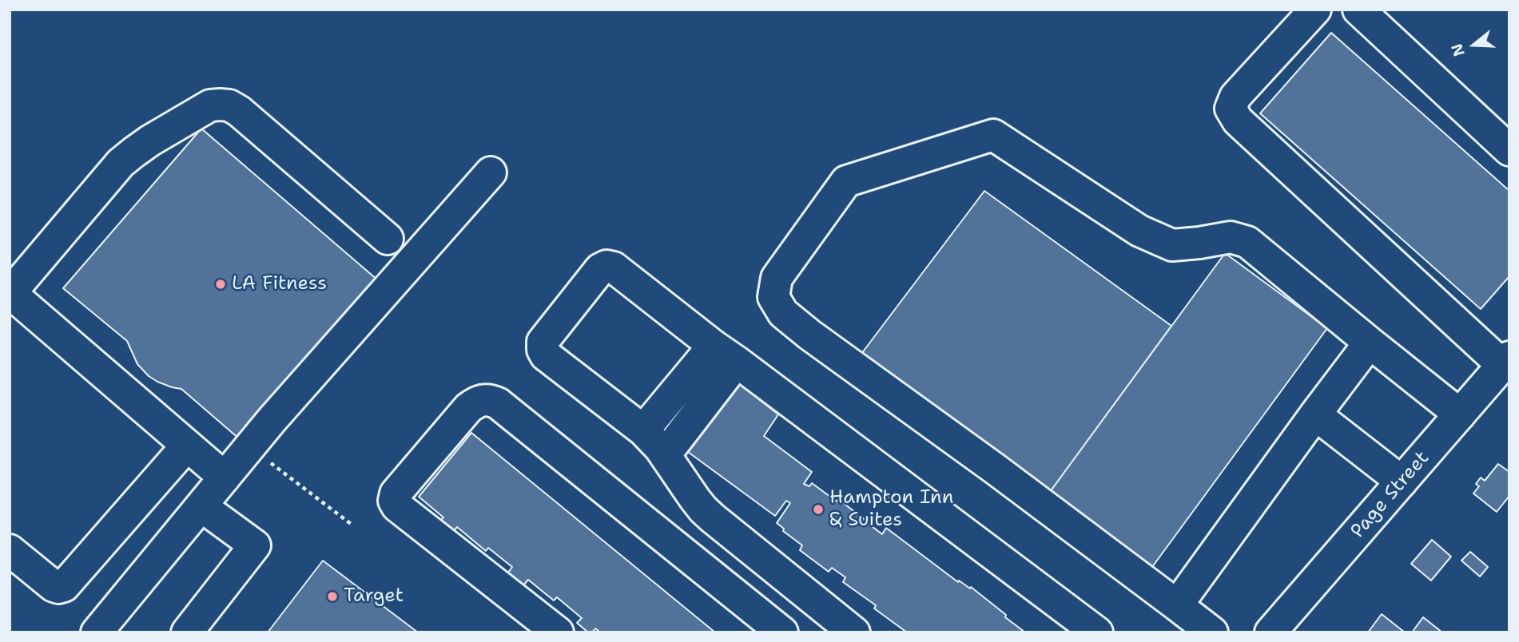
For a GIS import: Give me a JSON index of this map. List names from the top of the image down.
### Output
{
  "streets": {
    "main road": ["Page Street"]
  },
  "places": ["LA Fitness", "Hampton Inn & Suites", "Target"],
  "north": "left"
}
